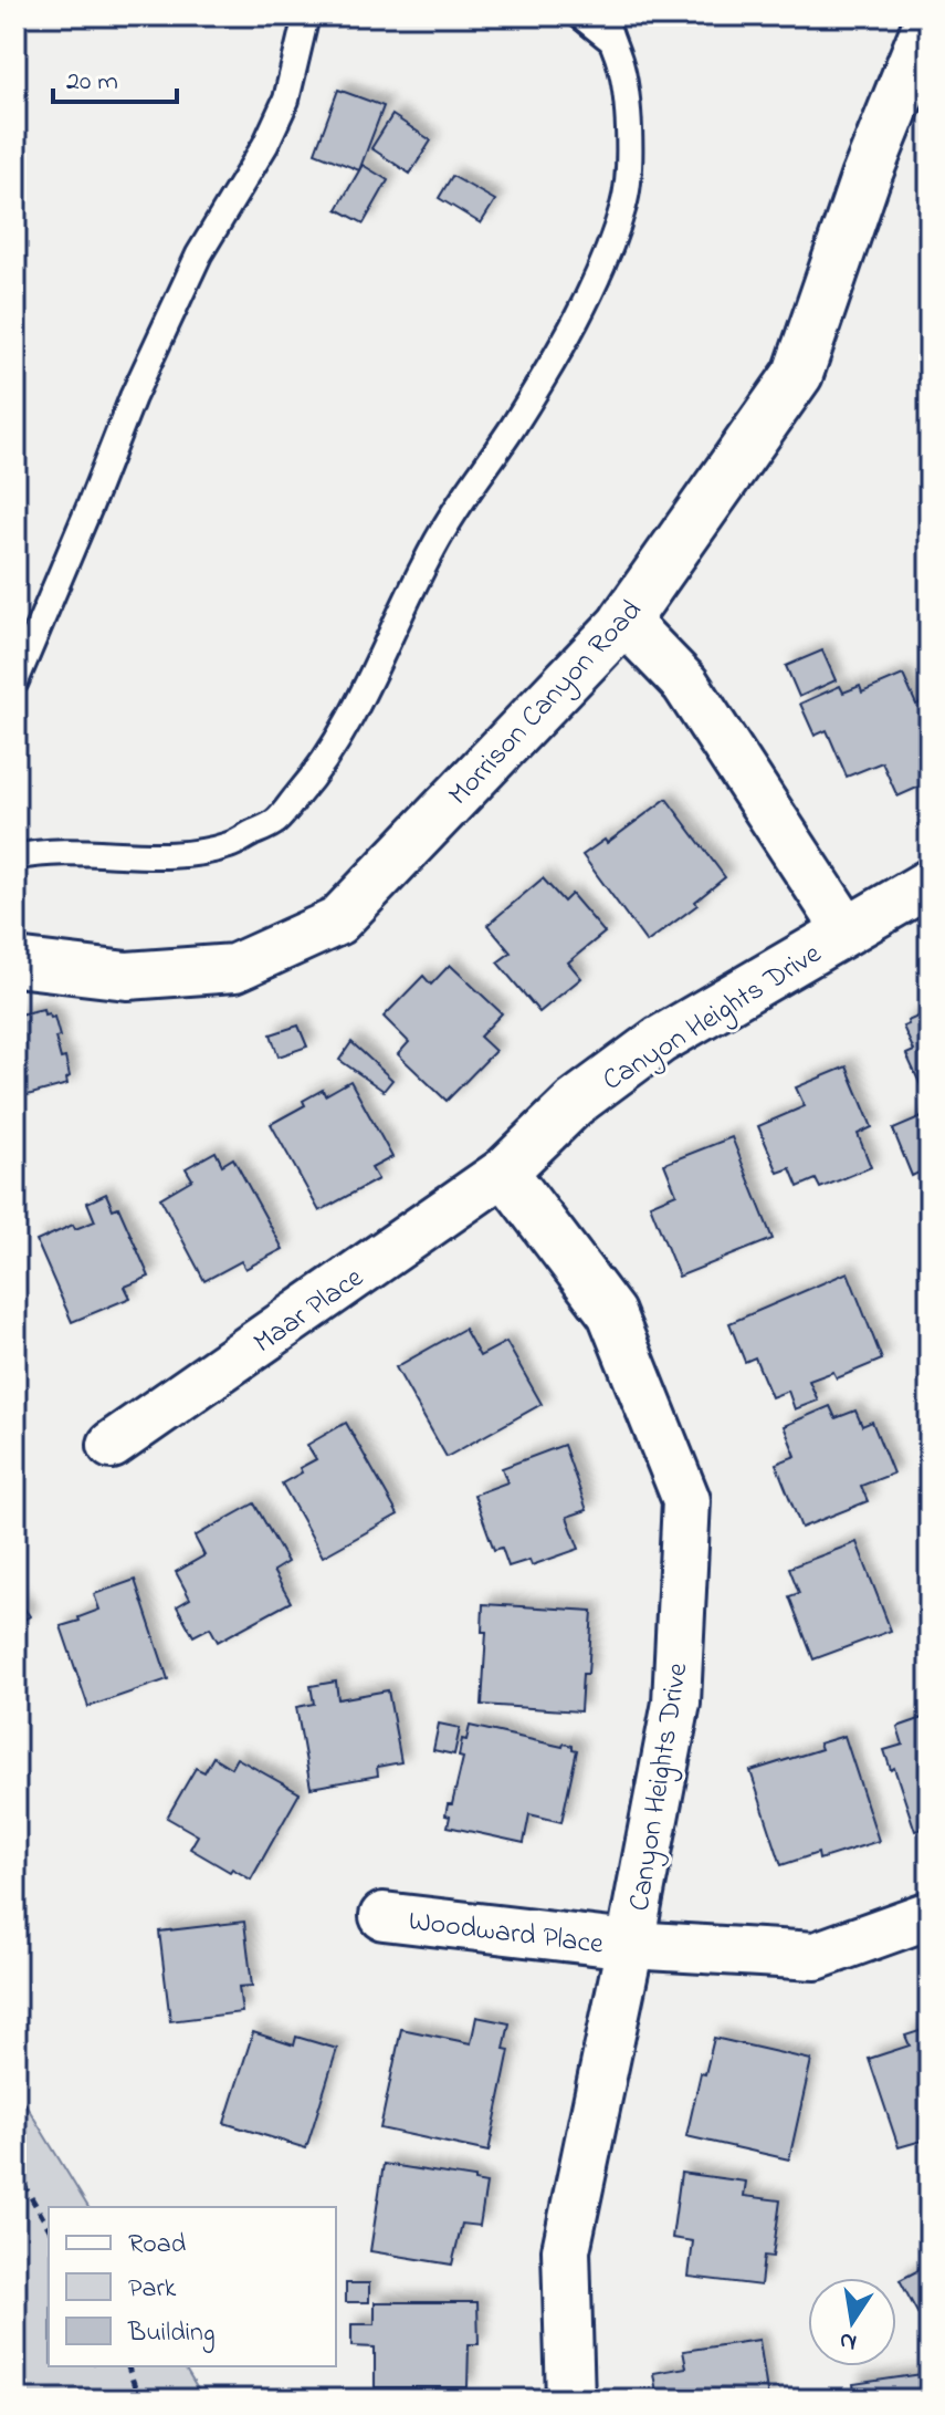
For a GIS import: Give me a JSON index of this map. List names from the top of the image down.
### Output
{
  "streets": {
    "street": [
      "Morrison Canyon Road",
      "Canyon Heights Drive",
      "Maar Place",
      "Woodward Place"
    ]
  },
  "crossings": [
    ["Morrison Canyon Road", "Canyon Heights Drive"],
    ["Canyon Heights Drive", "Maar Place"],
    ["Canyon Heights Drive", "Woodward Place"]
  ],
  "legend": ["Road", "Park", "Building"],
  "scale_bar": "20 m",
  "north": "bottom"
}
